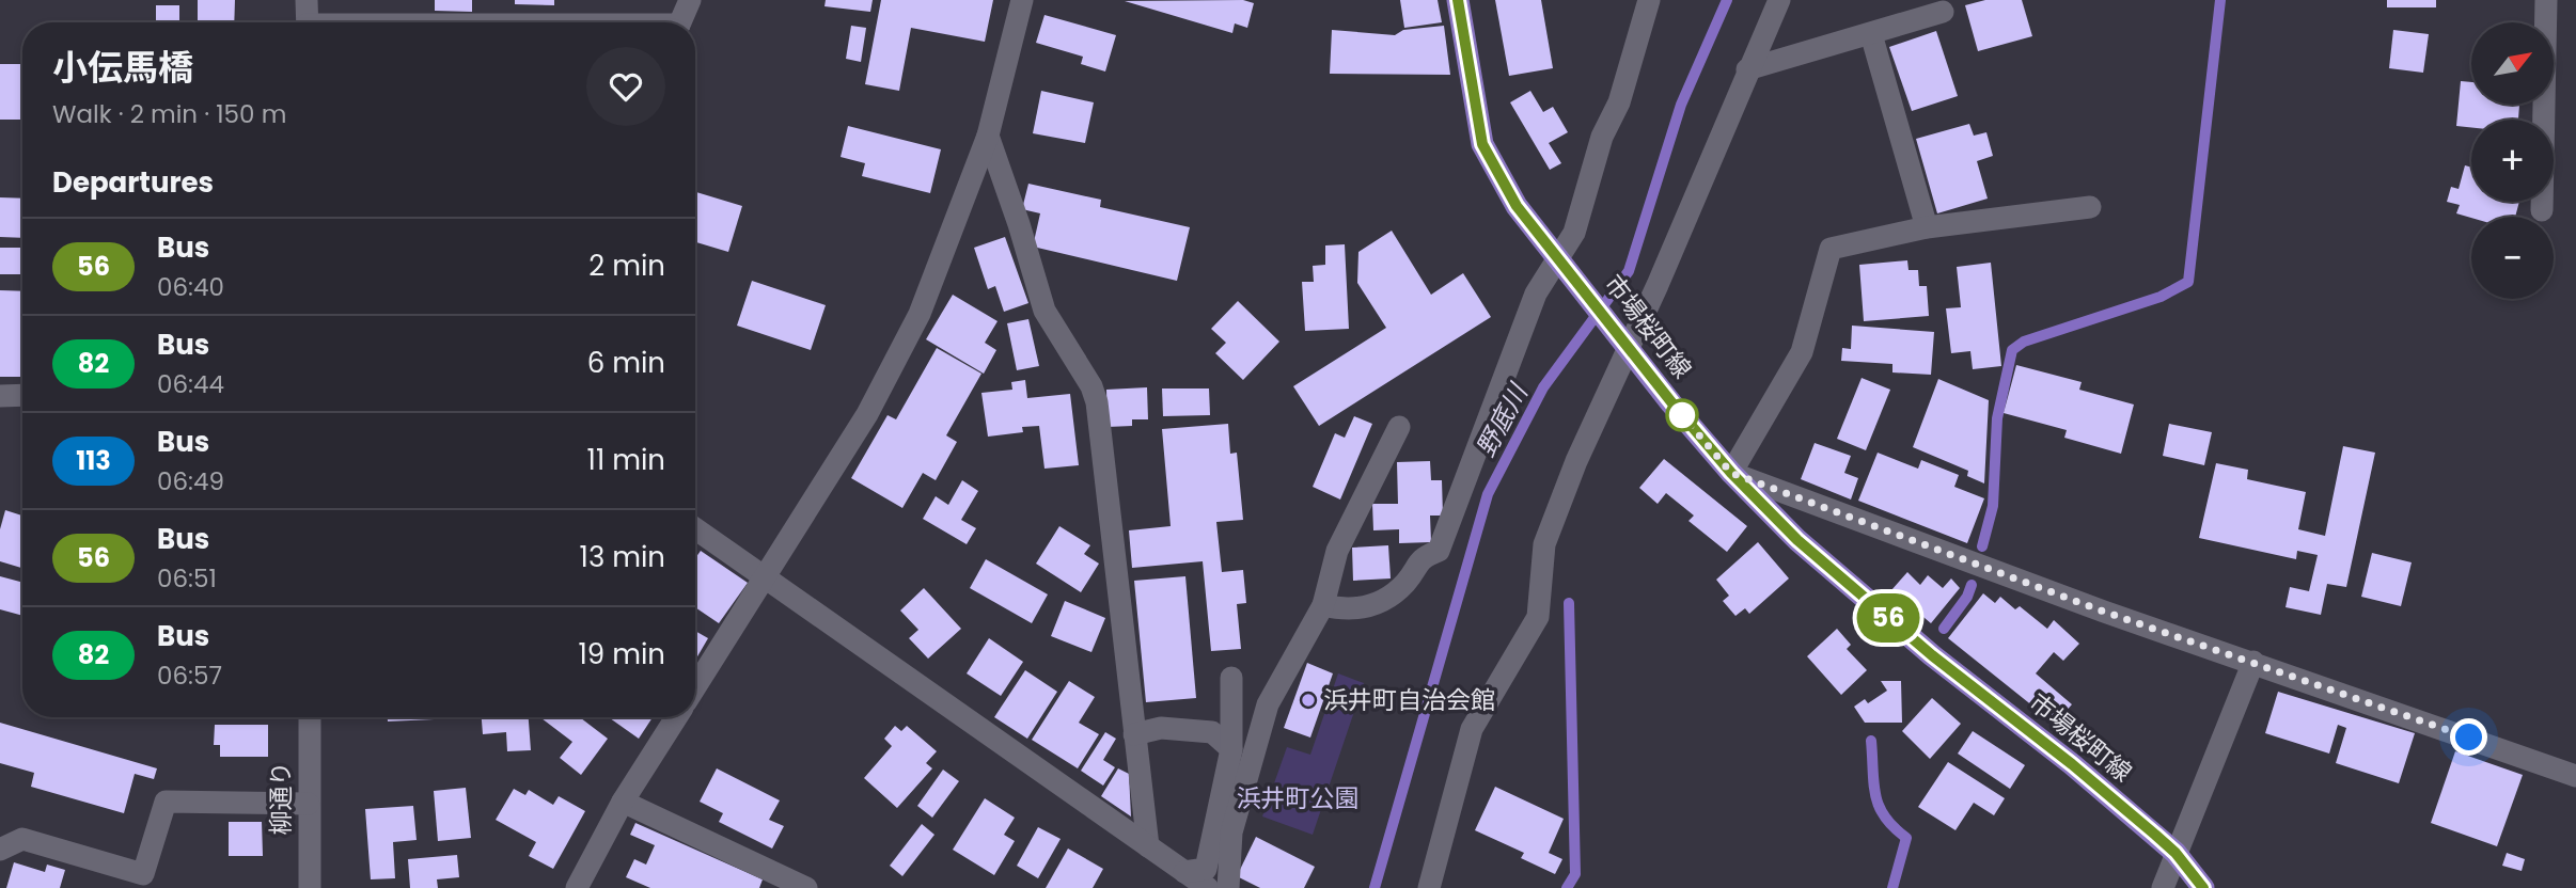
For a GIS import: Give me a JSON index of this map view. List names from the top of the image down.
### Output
{
  "streets": {
    "main road": ["市場桜町線"],
    "street": ["柳通り"]
  },
  "water": ["野底川"],
  "parks": ["浜井町公園"],
  "places": ["浜井町自治会館"],
  "lines": ["bus line 56"],
  "north": "top right",
  "page": {
    "on_map": "56",
    "map_buttons": ["+", "−"],
    "heading": [
      ["小伝馬橋", "Walk · 2 min · 150 m"],
      "Departures"
    ],
    "list": [
      {
        "mark": "56",
        "name": "Bus",
        "note": "06:40",
        "value": "2 min"
      },
      {
        "mark": "82",
        "name": "Bus",
        "note": "06:44",
        "value": "6 min"
      },
      {
        "mark": "113",
        "name": "Bus",
        "note": "06:49",
        "value": "11 min"
      },
      {
        "mark": "56",
        "name": "Bus",
        "note": "06:51",
        "value": "13 min"
      },
      {
        "mark": "82",
        "name": "Bus",
        "note": "06:57",
        "value": "19 min"
      }
    ]
  }
}
